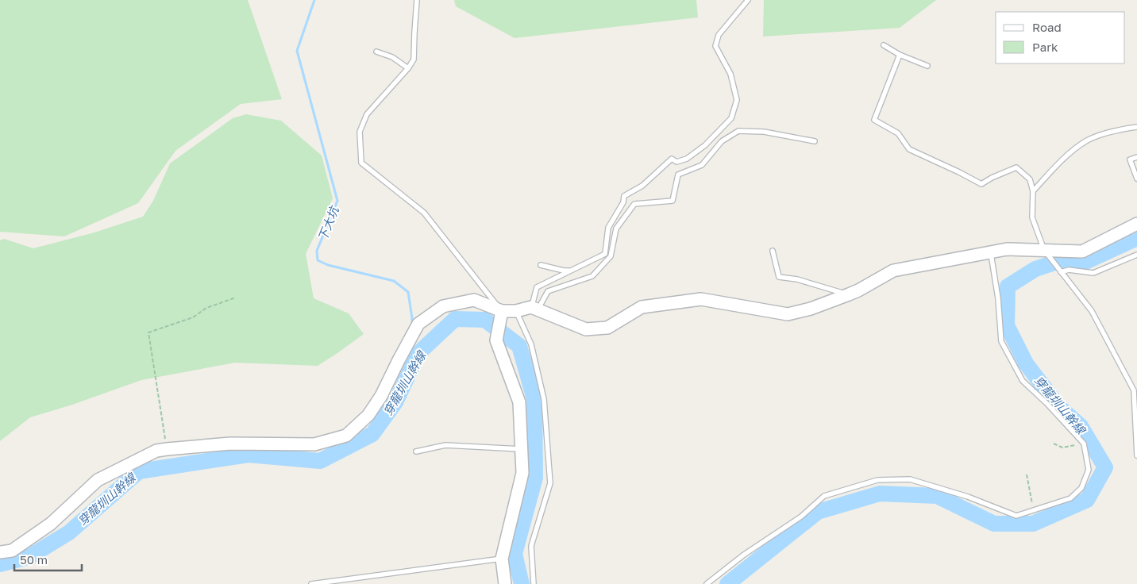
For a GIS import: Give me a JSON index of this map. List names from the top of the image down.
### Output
{
  "water": ["下大坑", "穿龍圳山幹線"],
  "legend": ["Road", "Park"],
  "scale_bar": "50 m"
}
